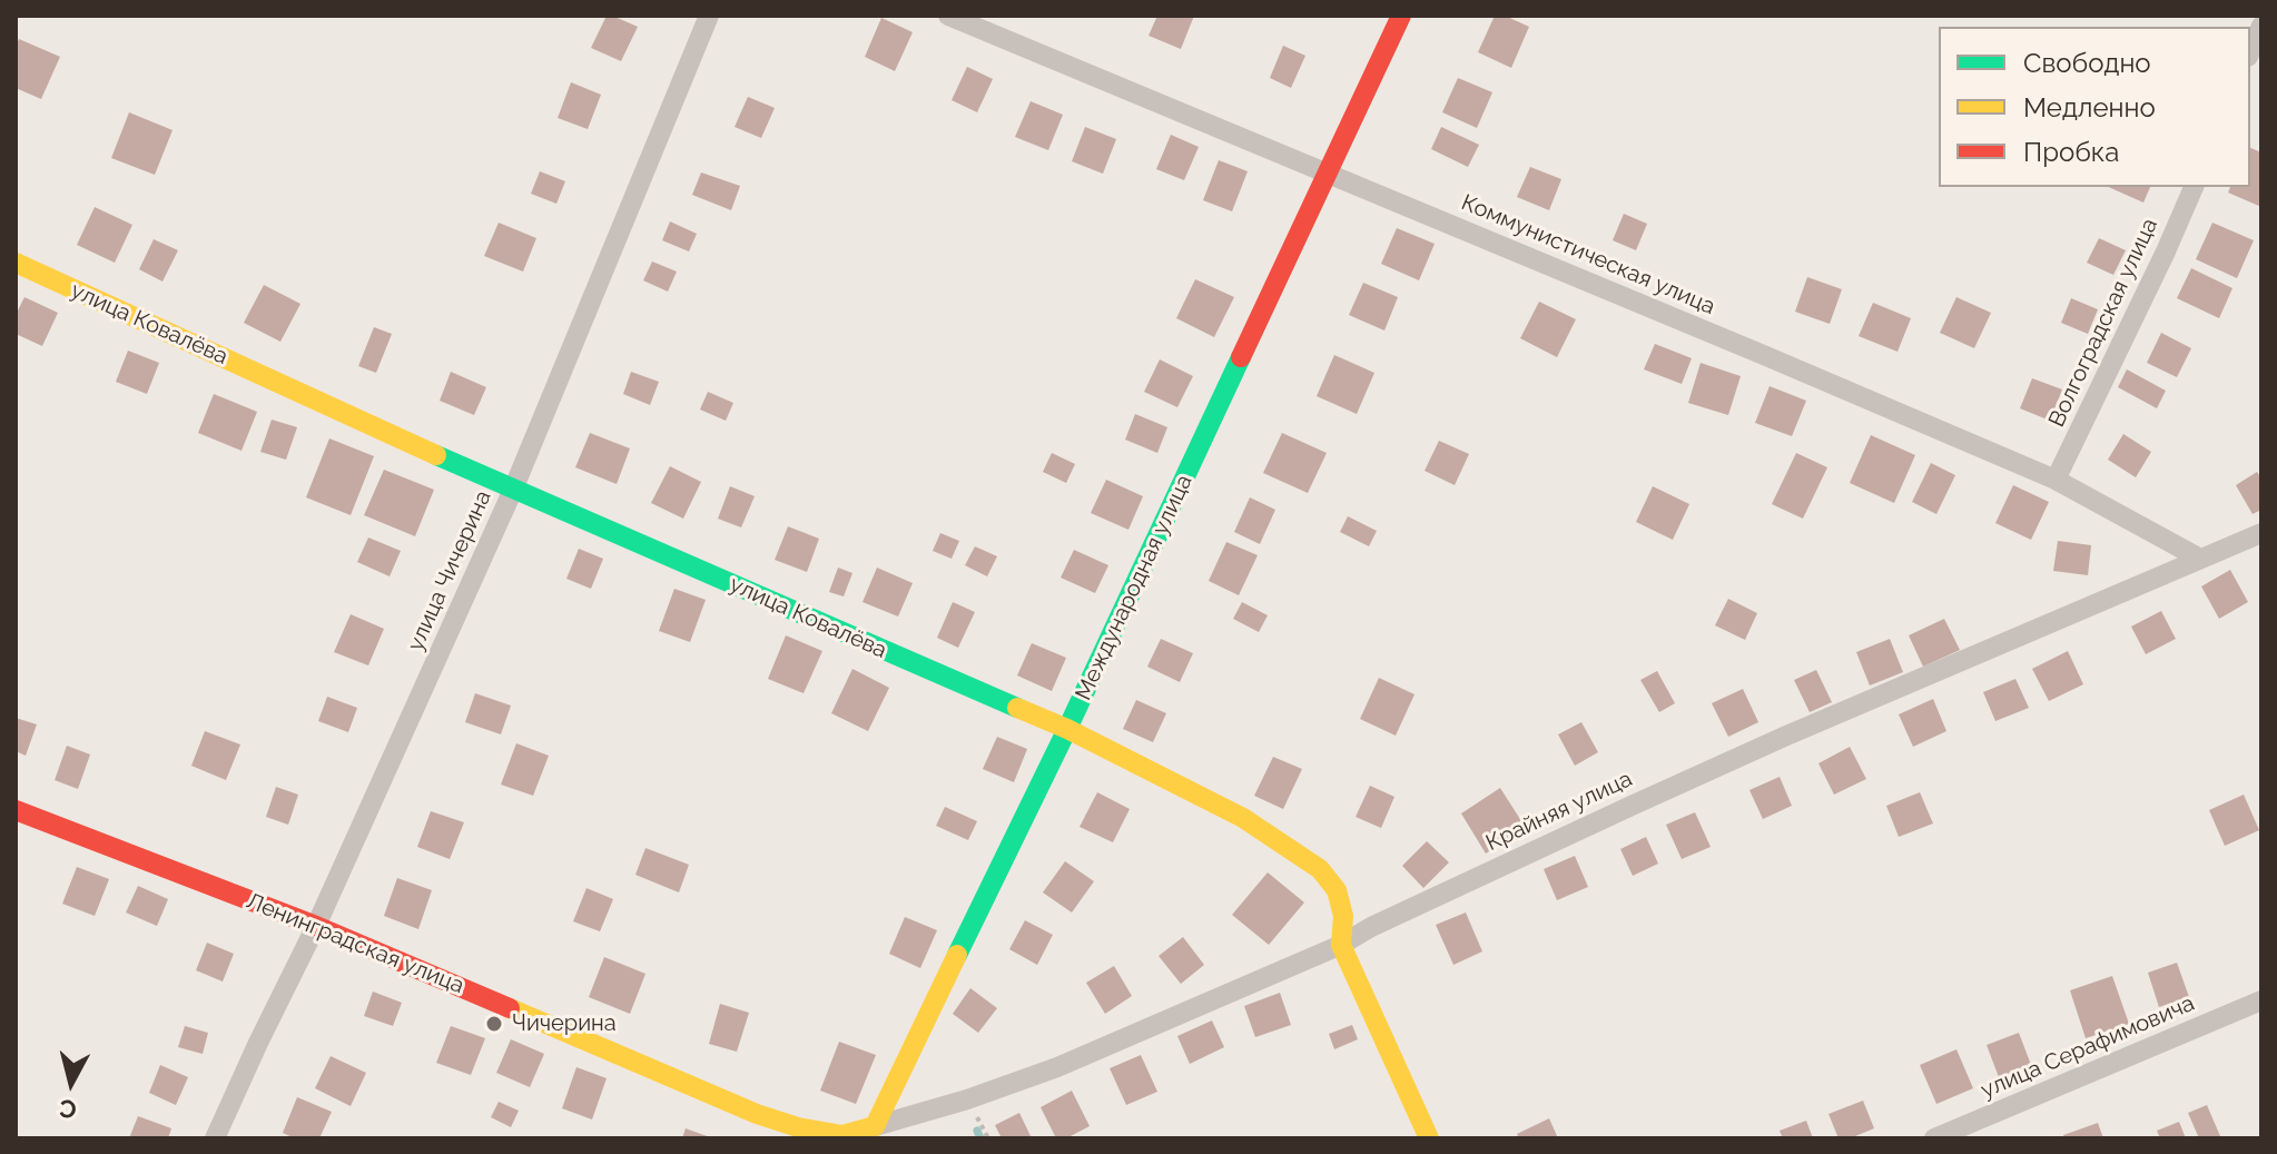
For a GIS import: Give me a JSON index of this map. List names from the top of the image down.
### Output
{
  "streets": {
    "street": [
      "Коммунистическая улица",
      "Волгоградская улица",
      "улица Ковалёва",
      "улица Чичерина",
      "Международная улица",
      "Крайняя улица",
      "Ленинградская улица",
      "улица Серафимовича"
    ]
  },
  "crossings": [
    ["Коммунистическая улица", "Волгоградская улица"],
    ["Коммунистическая улица", "Международная улица"],
    ["Коммунистическая улица", "Крайняя улица"],
    ["улица Ковалёва", "улица Чичерина"],
    ["улица Ковалёва", "Международная улица"],
    ["улица Ковалёва", "Крайняя улица"],
    ["улица Чичерина", "Ленинградская улица"],
    ["Международная улица", "Крайняя улица"]
  ],
  "places": ["Чичерина"],
  "legend": ["Свободно", "Медленно", "Пробка"],
  "north": "bottom"
}
